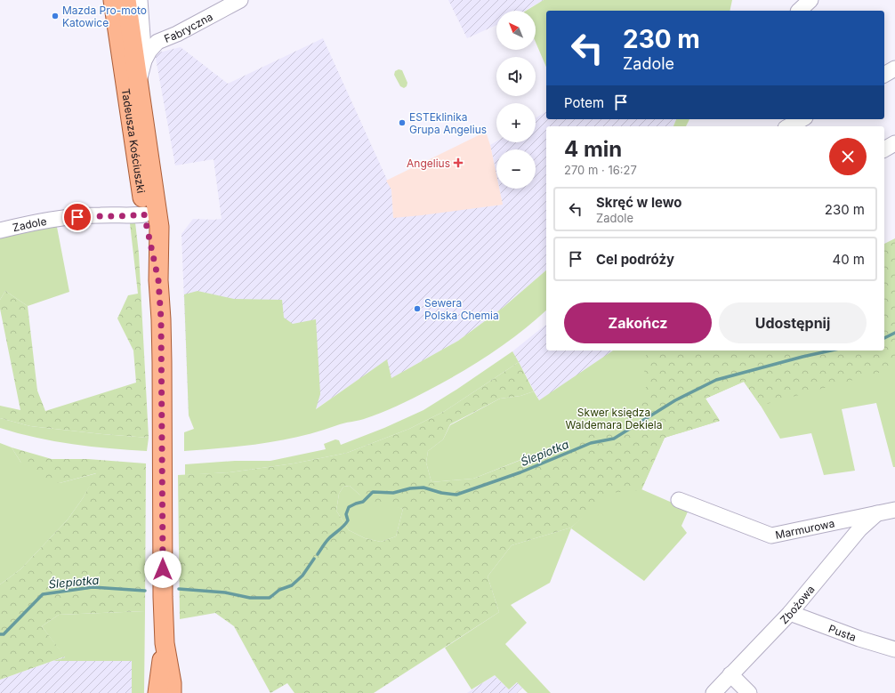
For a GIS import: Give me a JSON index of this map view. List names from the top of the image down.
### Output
{
  "streets": {
    "main road": ["Tadeusza Kościuszki"],
    "street": [
      "Fabryczna",
      "Zadole",
      "Marmurowa",
      "Zbożowa",
      "Pusta"
    ]
  },
  "crossings": [
    ["Fabryczna", "Tadeusza Kościuszki"],
    ["Tadeusza Kościuszki", "Zadole"],
    ["Marmurowa", "Zbożowa"],
    ["Zbożowa", "Pusta"]
  ],
  "water": ["Ślepiotka"],
  "parks": ["Skwer księdza Waldemara Dekiela"],
  "places": {
    "other": ["Mazda Pro-moto Katowice", "ESTEklinika Grupa Angelius", "Sewera Polska Chemia"],
    "health": ["Angelius"]
  },
  "north": "top left",
  "page": {
    "map_buttons": ["+", "−"],
    "turn": ["230 m", "Zadole"],
    "then": "Potem",
    "heading": ["4 min", "270 m · 16:27"],
    "list": [
      {
        "name": "Skręć w lewo",
        "note": "Zadole",
        "value": "230 m"
      },
      {
        "name": "Cel podróży",
        "value": "40 m"
      }
    ],
    "buttons": ["Zakończ", "Udostępnij"]
  }
}
